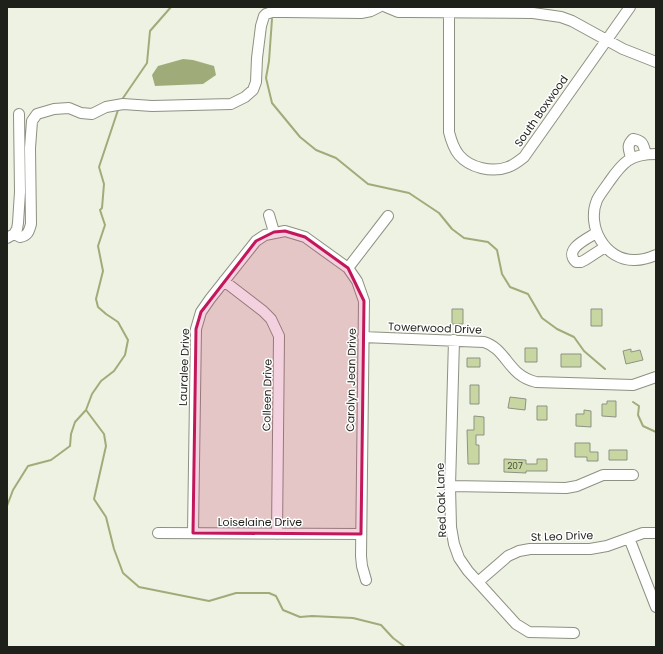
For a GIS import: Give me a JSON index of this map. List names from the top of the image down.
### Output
{
  "streets": {
    "street": [
      "South Boxwood",
      "Towerwood Drive",
      "Lauralee Drive",
      "Carolyn Jean Drive",
      "Colleen Drive",
      "Red Oak Lane",
      "Loiselaine Drive",
      "St Leo Drive"
    ]
  },
  "crossings": [
    ["Towerwood Drive", "Carolyn Jean Drive"],
    ["Towerwood Drive", "Red Oak Lane"],
    ["Lauralee Drive", "Carolyn Jean Drive"],
    ["Lauralee Drive", "Colleen Drive"],
    ["Lauralee Drive", "Loiselaine Drive"],
    ["Carolyn Jean Drive", "Loiselaine Drive"],
    ["Colleen Drive", "Loiselaine Drive"],
    ["Red Oak Lane", "St Leo Drive"]
  ],
  "house_numbers": ["207"]
}
